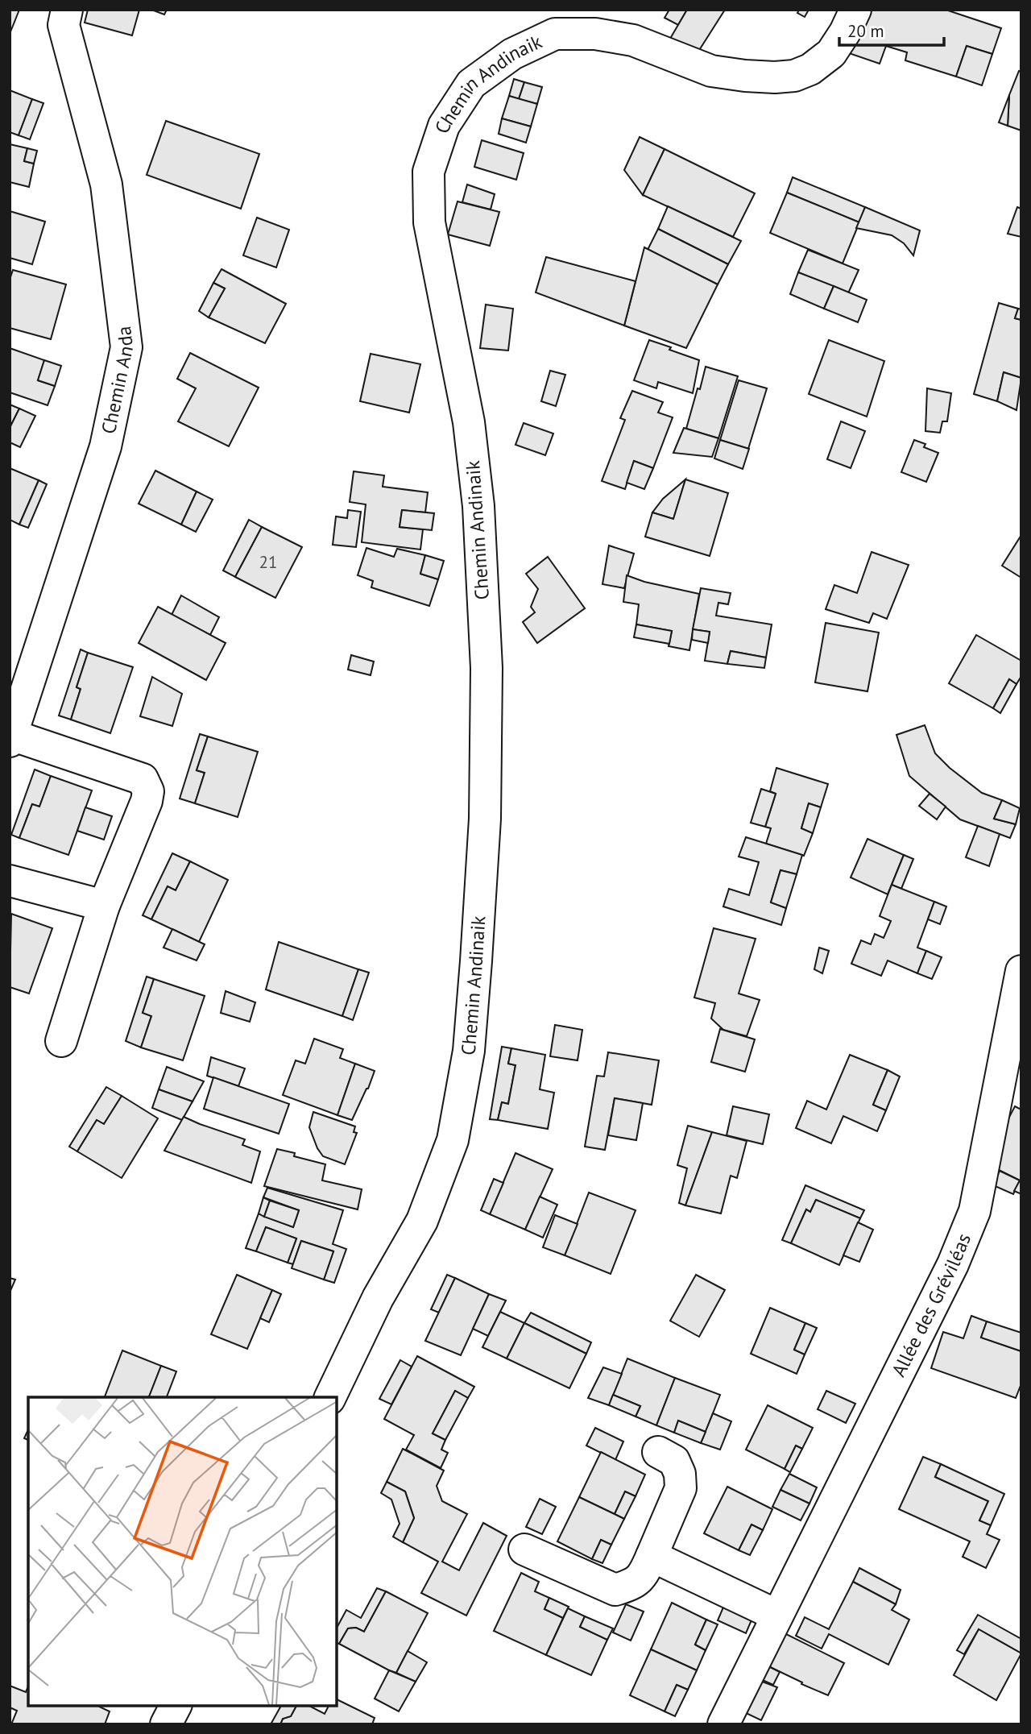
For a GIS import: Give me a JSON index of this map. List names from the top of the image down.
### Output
{
  "streets": {
    "street": ["Chemin Andinaik", "Chemin Anda", "Allée des Gréviléas"]
  },
  "house_numbers": ["21"],
  "scale_bar": "20 m"
}
